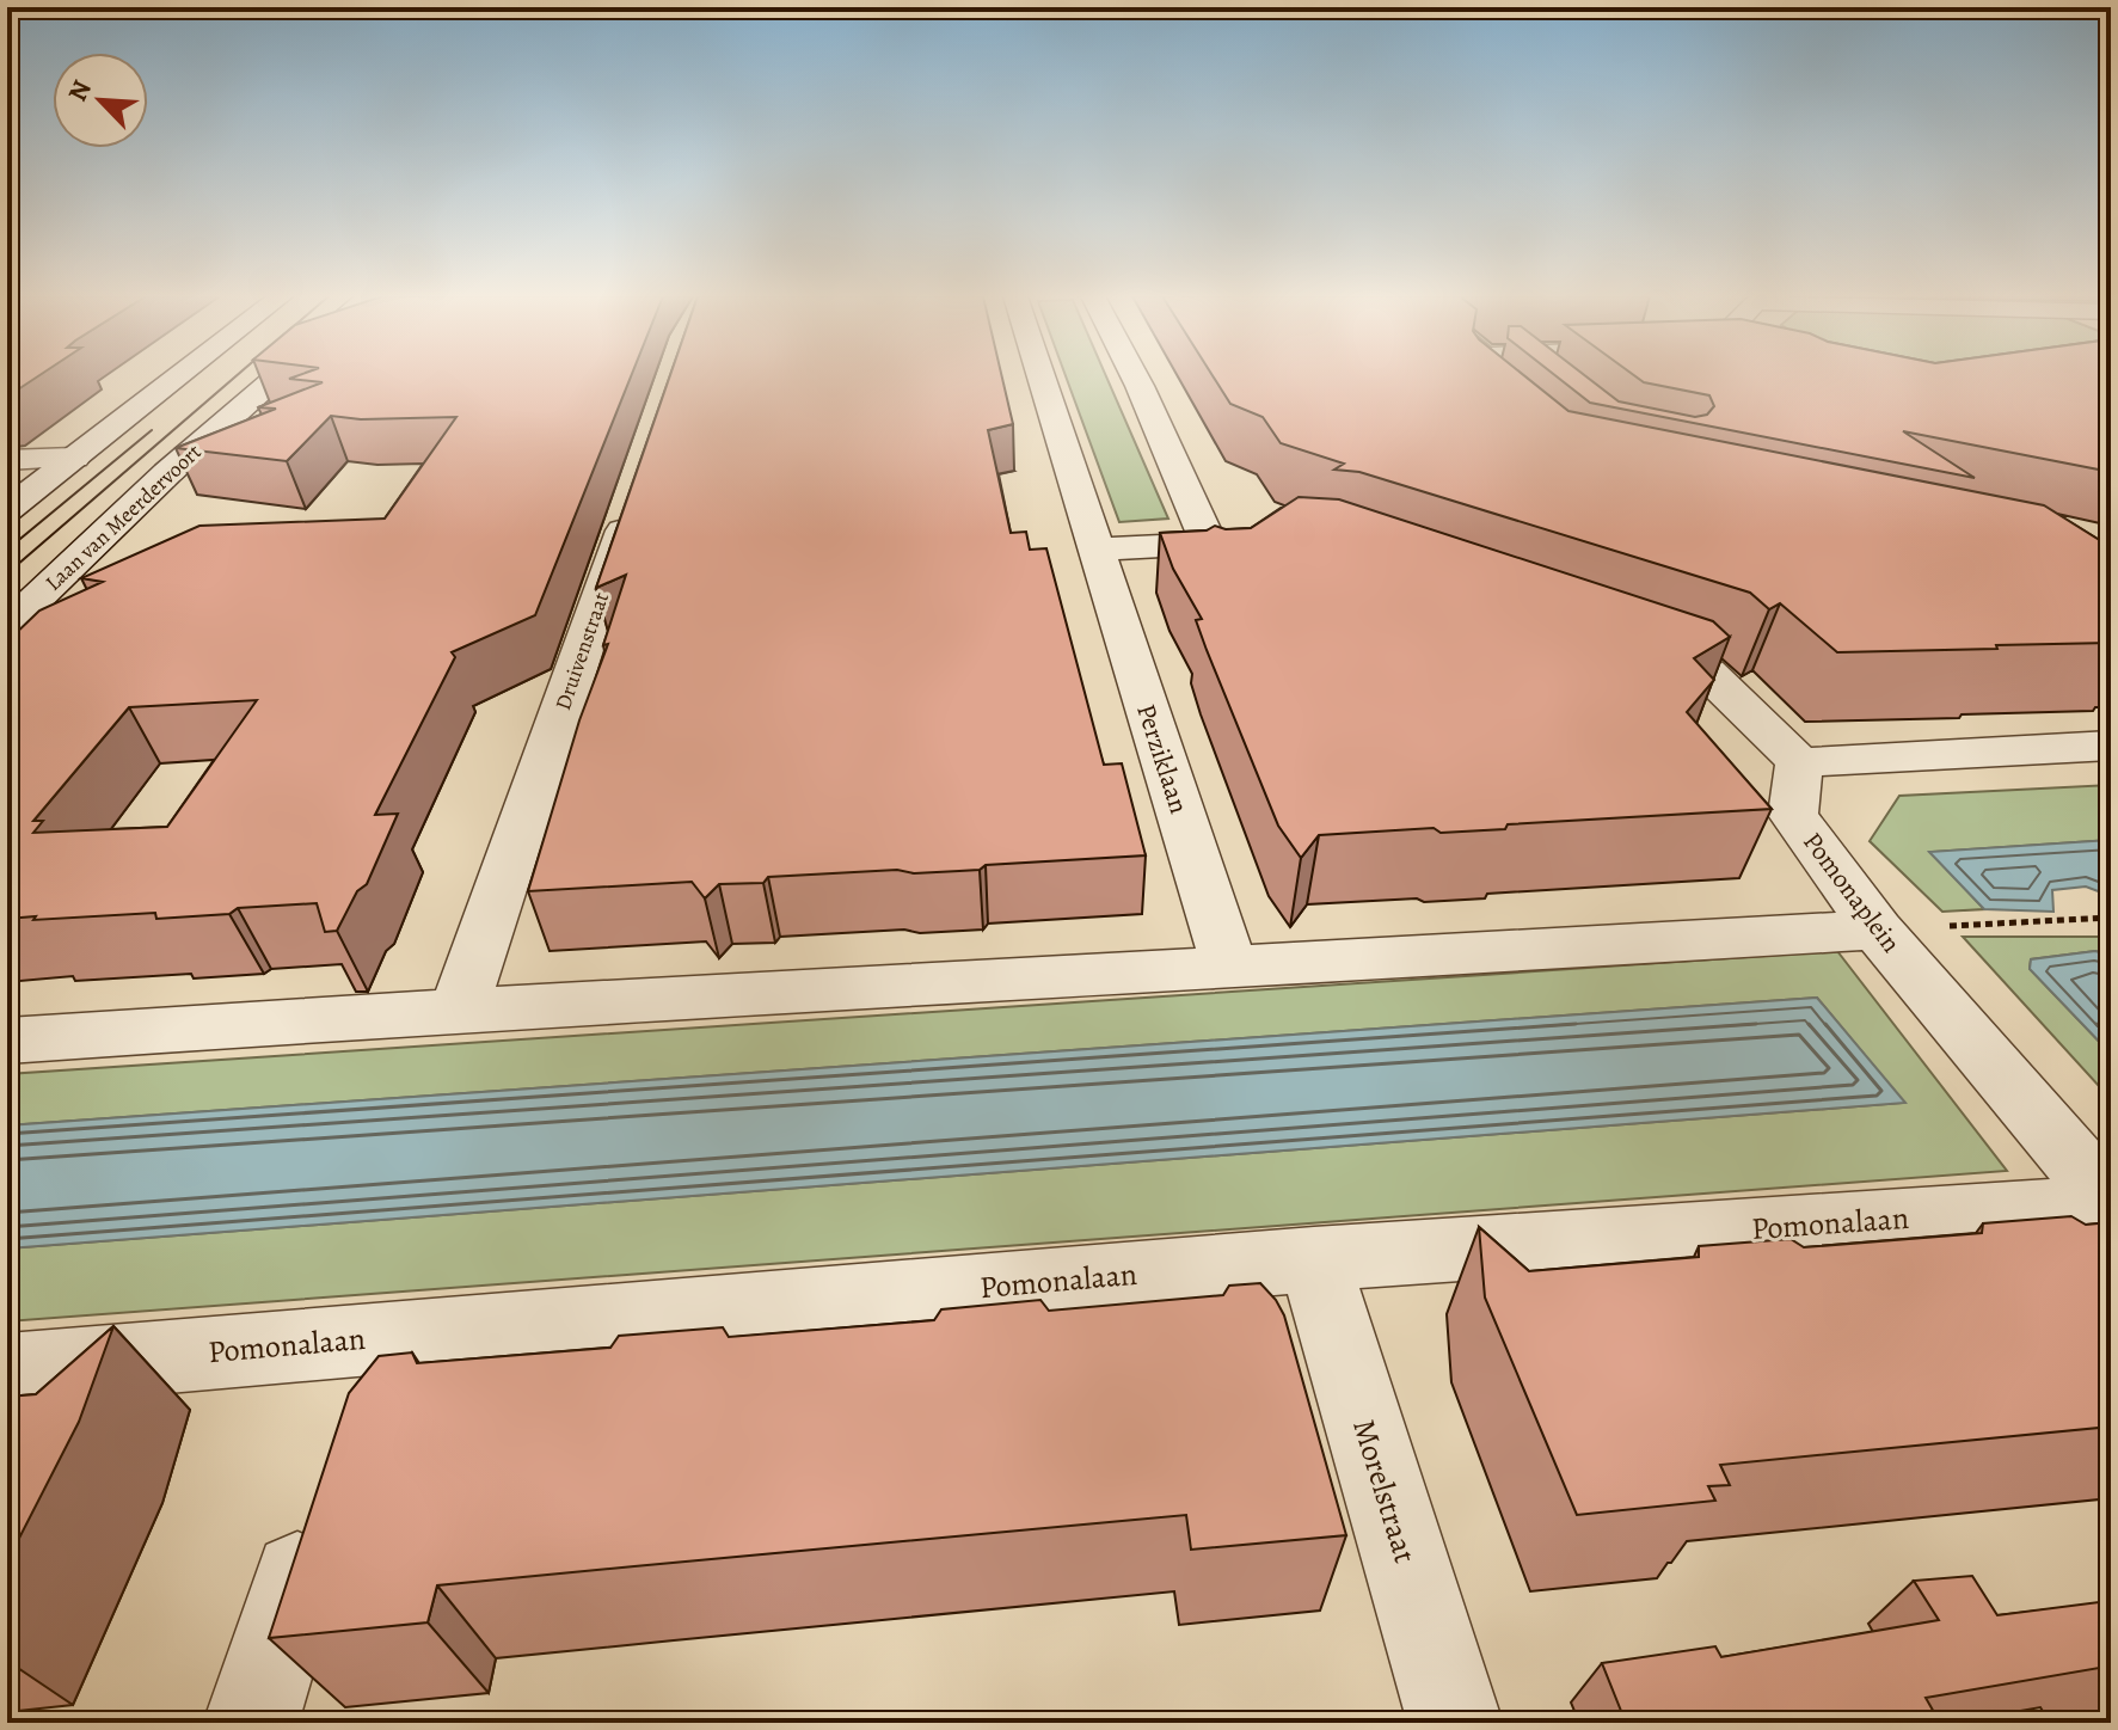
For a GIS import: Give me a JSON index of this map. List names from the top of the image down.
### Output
{
  "streets": {
    "street": [
      "Laan van Meerdervoort",
      "Druivenstraat",
      "Perziklaan",
      "Pomonaplein",
      "Pomonalaan",
      "Morelstraat"
    ]
  },
  "crossings": [
    ["Pomonaplein", "Pomonalaan"],
    ["Pomonalaan", "Morelstraat"]
  ],
  "north": "top left"
}
